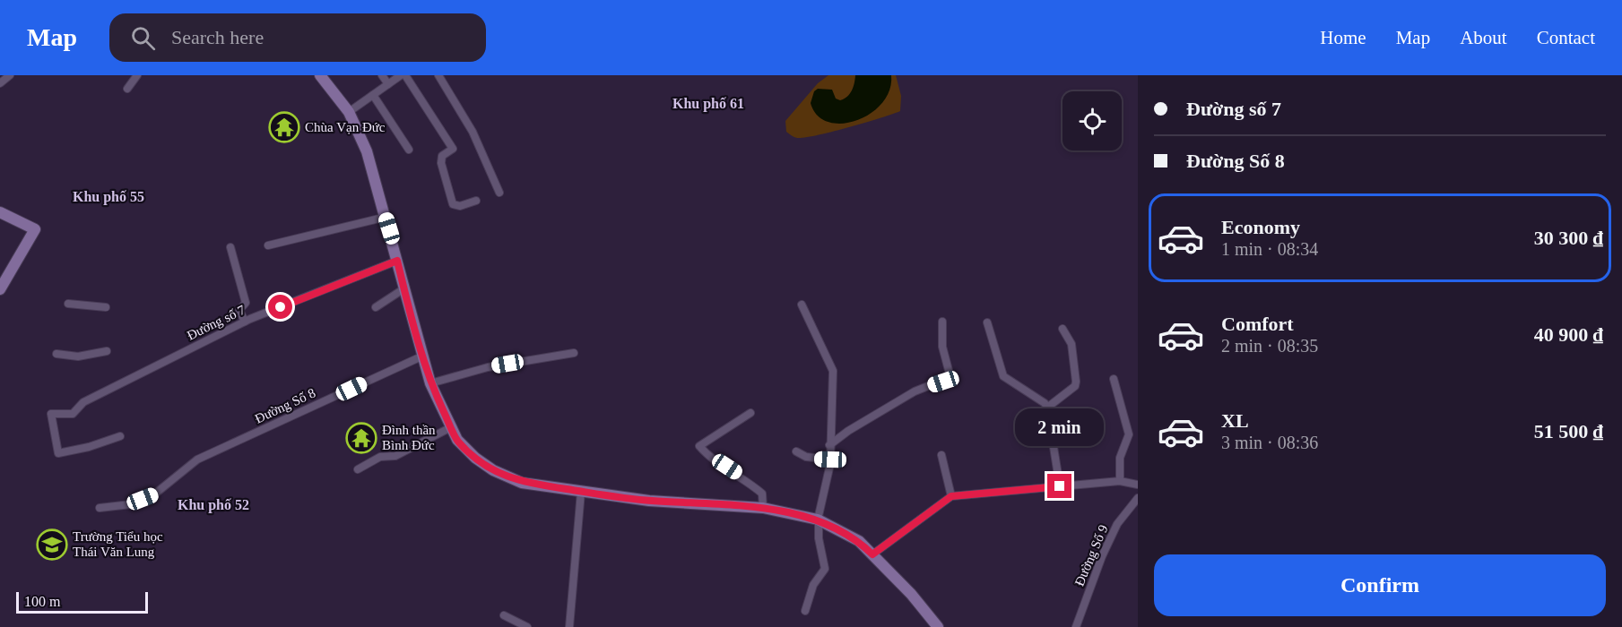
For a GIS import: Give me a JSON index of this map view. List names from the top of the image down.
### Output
{
  "streets": {
    "street": ["Đường số 7", "Đường Số 8", "Đường Số 9"]
  },
  "districts": ["Khu phố 61", "Khu phố 55", "Khu phố 52"],
  "places": {
    "temple": ["Chùa Vạn Đức", "Đình thần Bình Đức"],
    "school or university": ["Trường Tiểu học Thái Văn Lung"]
  },
  "scale_bar": "100 m",
  "page": {
    "header": "Map",
    "search": "Search here",
    "nav": [
      "Home",
      "Map",
      "About",
      "Contact"
    ],
    "banner": ["Đường số 7", "Đường Số 8"],
    "list": [
      {
        "name": "Economy",
        "note": "1 min · 08:34",
        "value": "30 300 ₫"
      },
      {
        "name": "Comfort",
        "note": "2 min · 08:35",
        "value": "40 900 ₫"
      },
      {
        "name": "XL",
        "note": "3 min · 08:36",
        "value": "51 500 ₫"
      }
    ],
    "bubble": "2 min",
    "buttons": "Confirm",
    "scale": "100 m"
  }
}
